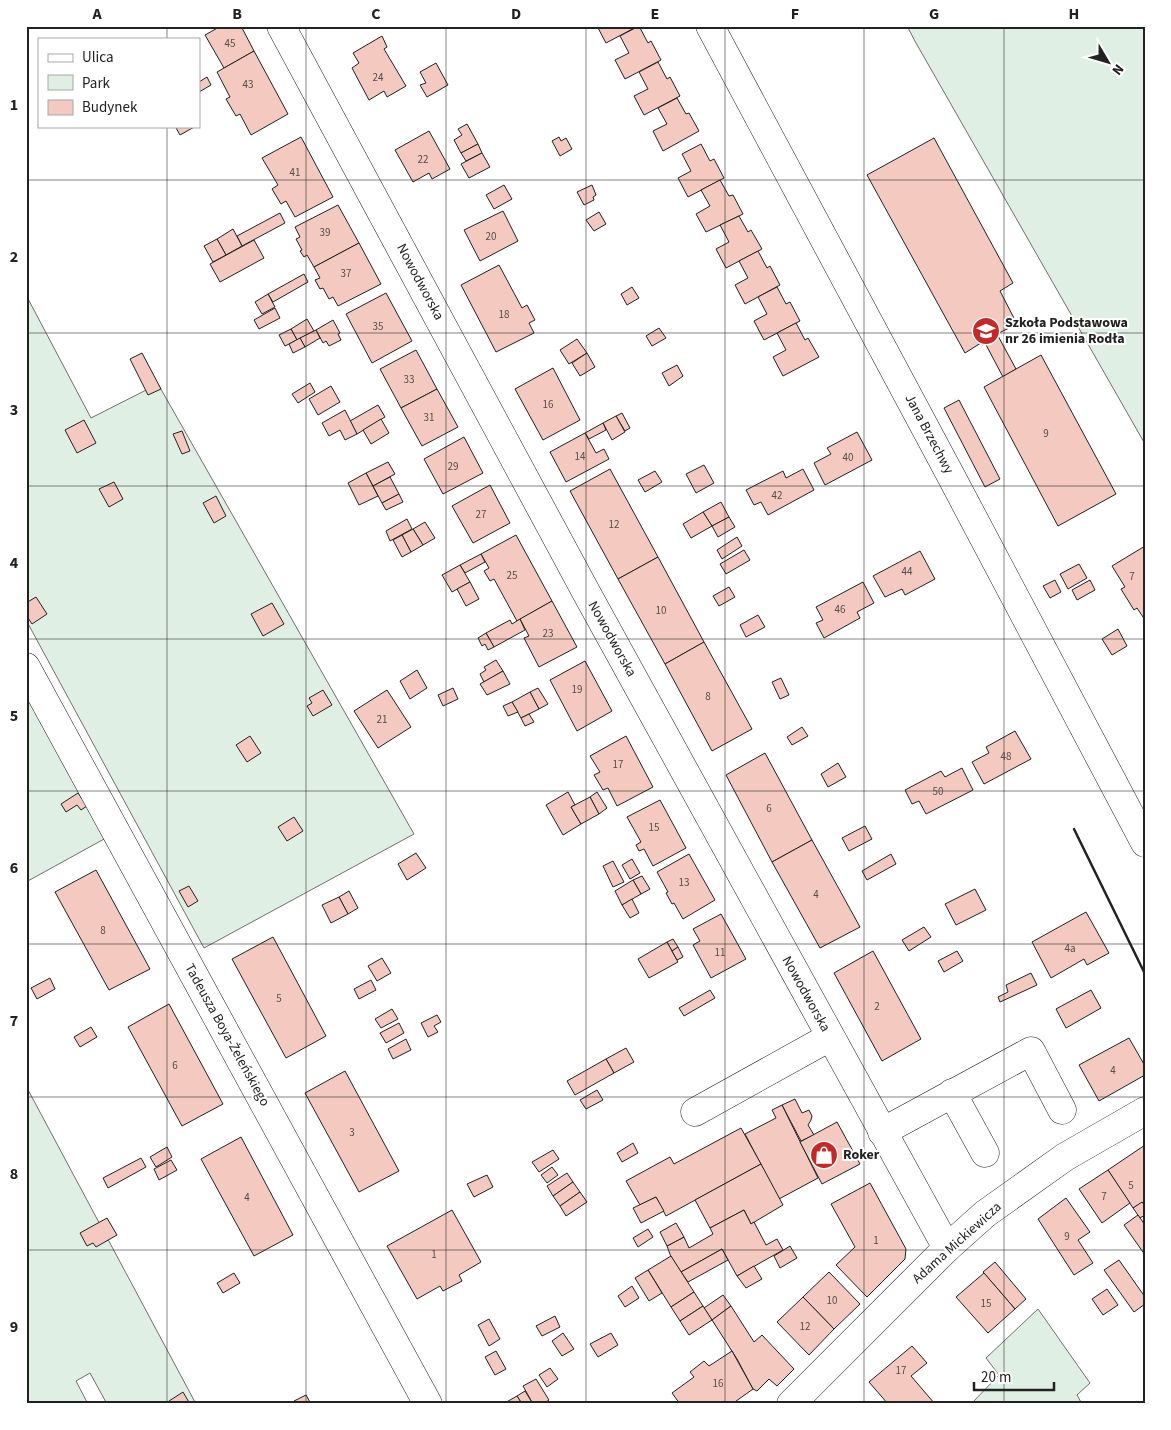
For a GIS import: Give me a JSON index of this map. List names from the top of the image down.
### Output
{
  "streets": {
    "street": [
      "Nowodworska",
      "Jana Brzechwy",
      "Tadeusza Boya-Żeleńskiego",
      "Adama Mickiewicza"
    ]
  },
  "crossings": [
    ["Nowodworska", "Adama Mickiewicza"]
  ],
  "places": {
    "school or university": ["Szkoła Podstawowa nr 26 imienia Rodła"],
    "shop": ["Roker"]
  },
  "house_numbers": [
    "45",
    "24",
    "43",
    "22",
    "41",
    "39",
    "20",
    "37",
    "18",
    "35",
    "33",
    "16",
    "31",
    "9",
    "14",
    "40",
    "29",
    "42",
    "27",
    "12",
    "44",
    "25",
    "7",
    "46",
    "10",
    "23",
    "19",
    "8",
    "21",
    "48",
    "17",
    "50",
    "6",
    "15",
    "13",
    "4",
    "8",
    "4a",
    "11",
    "5",
    "2",
    "6",
    "4",
    "3",
    "5",
    "7",
    "4",
    "9",
    "1",
    "1",
    "10",
    "15",
    "12",
    "17",
    "16"
  ],
  "legend": ["Ulica", "Park", "Budynek"],
  "scale_bar": "20 m",
  "north": "bottom right",
  "grid": {
    "columns": [
      "A",
      "B",
      "C",
      "D",
      "E",
      "F",
      "G",
      "H"
    ],
    "rows": [
      "1",
      "2",
      "3",
      "4",
      "5",
      "6",
      "7",
      "8",
      "9"
    ]
  }
}
